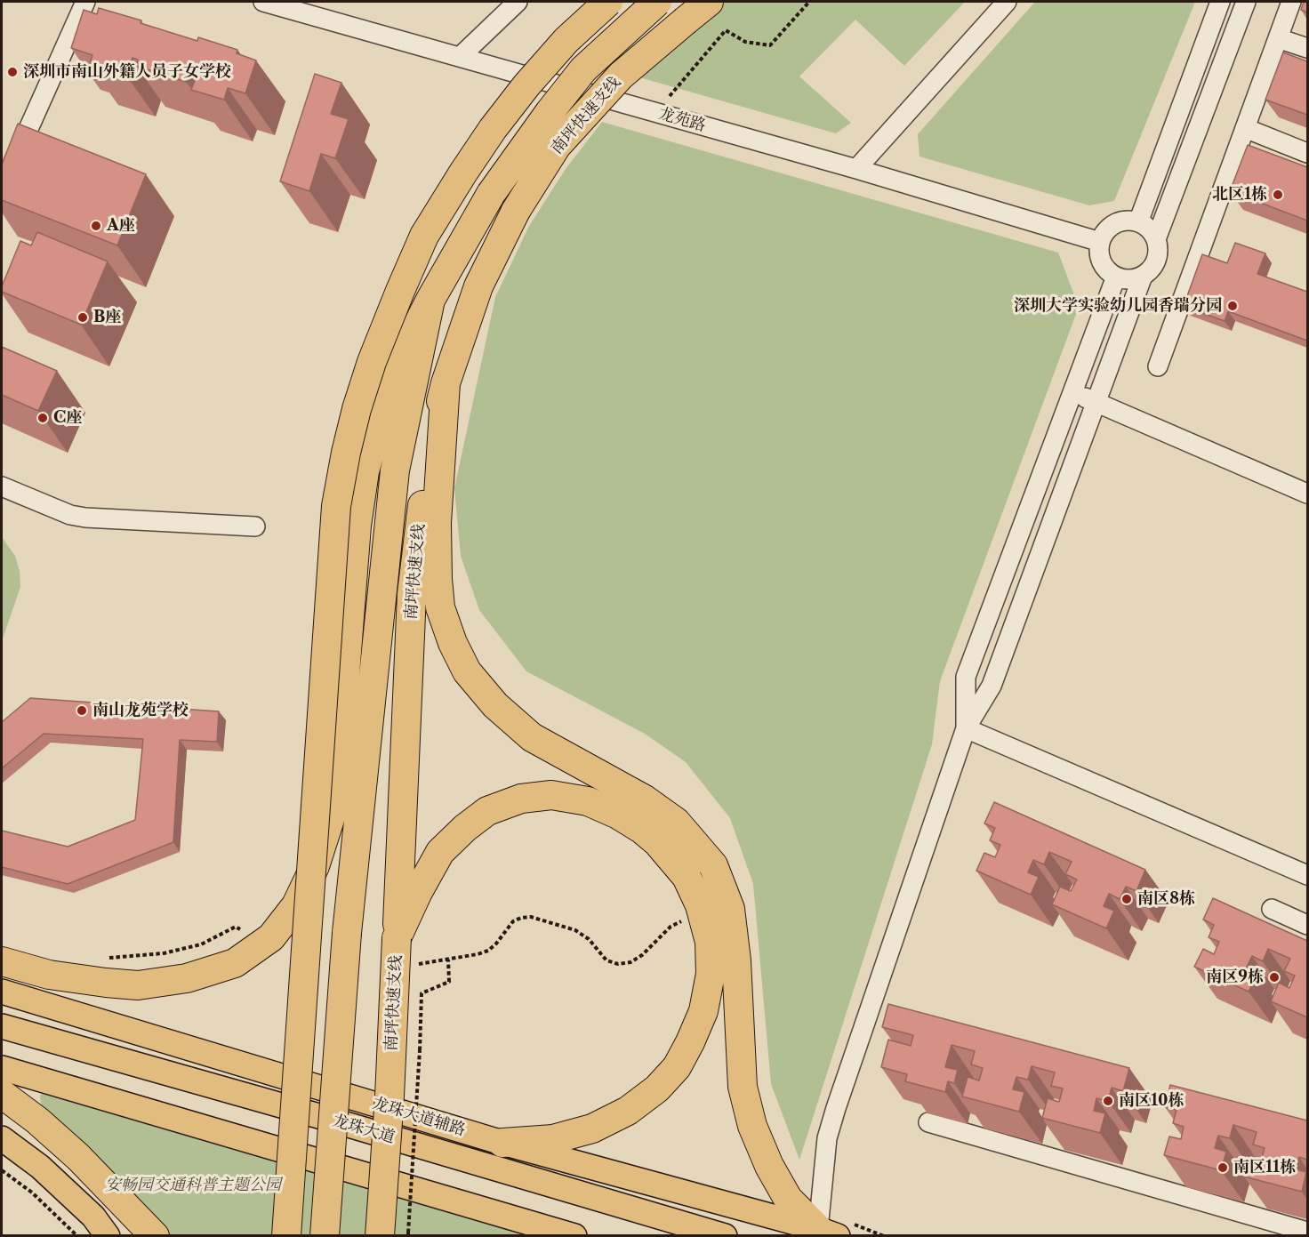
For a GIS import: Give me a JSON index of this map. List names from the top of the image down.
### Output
{
  "streets": {
    "highway": ["南坪快速支线"],
    "main road": ["龙珠大道辅路", "龙珠大道"],
    "street": ["龙苑路"]
  },
  "parks": ["安畅园交通科普主题公园"],
  "places": [
    "深圳市南山外籍人员子女学校",
    "北区1栋",
    "A座",
    "深圳大学实验幼儿园香瑞分园",
    "B座",
    "C座",
    "南山龙苑学校",
    "南区8栋",
    "南区9栋",
    "南区10栋",
    "南区11栋"
  ]
}
